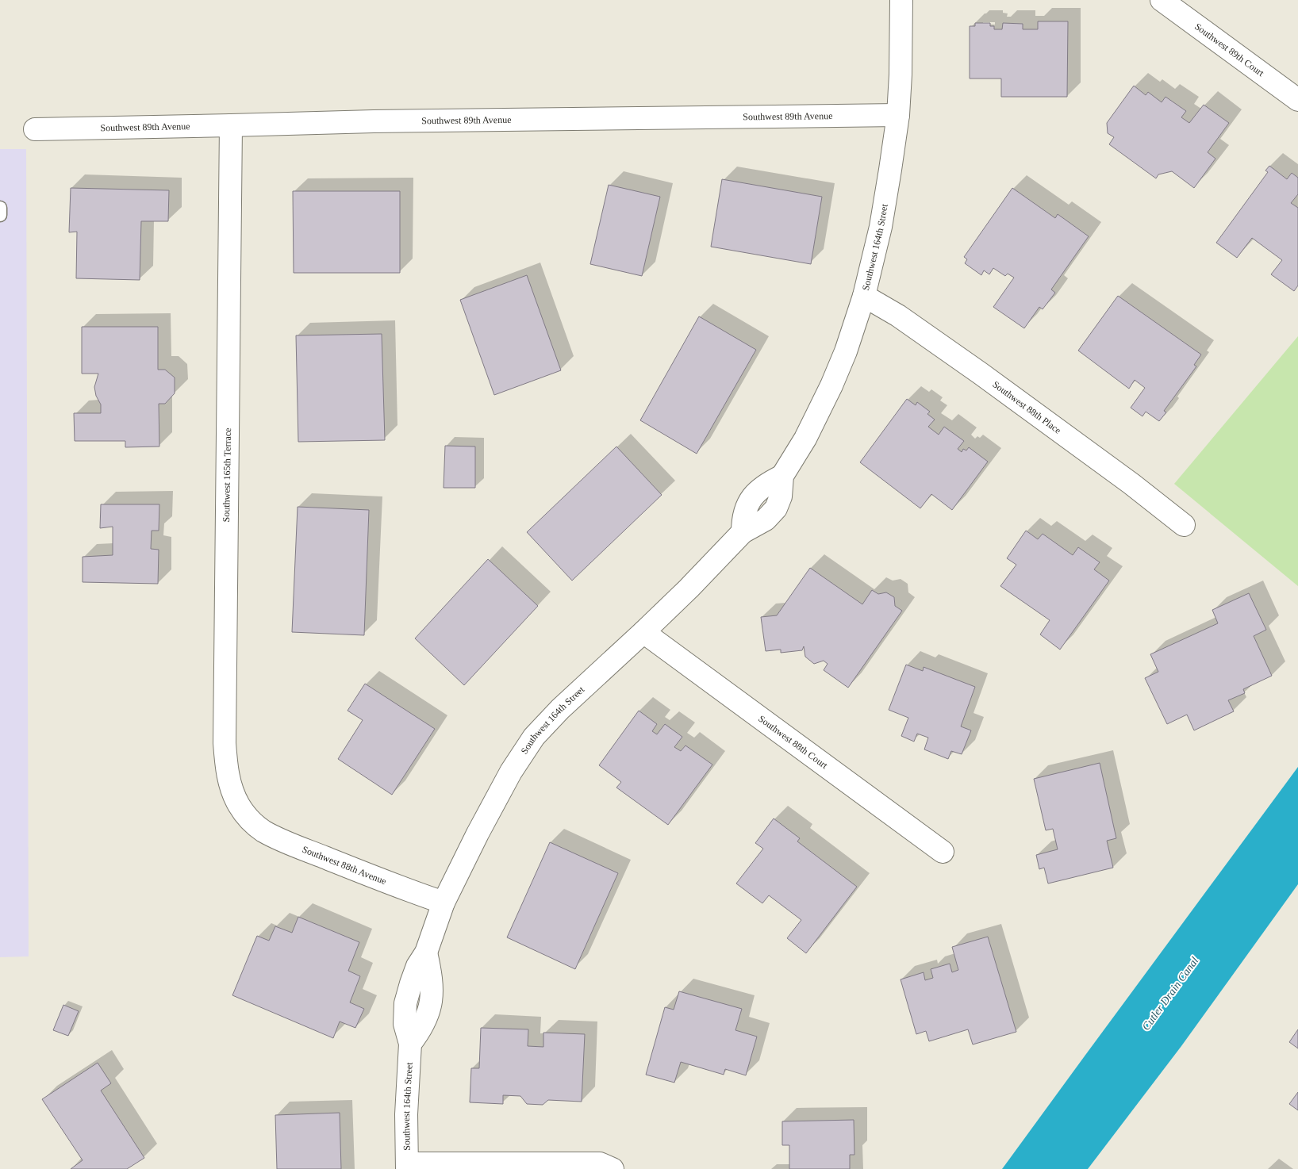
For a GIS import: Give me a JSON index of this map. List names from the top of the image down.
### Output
{
  "streets": {
    "street": [
      "Southwest 89th Court",
      "Southwest 89th Avenue",
      "Southwest 164th Street",
      "Southwest 88th Place",
      "Southwest 165th Terrace",
      "Southwest 88th Court",
      "Southwest 88th Avenue"
    ]
  },
  "crossings": [
    ["Southwest 89th Avenue", "Southwest 164th Street"],
    ["Southwest 89th Avenue", "Southwest 165th Terrace"],
    ["Southwest 164th Street", "Southwest 88th Place"],
    ["Southwest 164th Street", "Southwest 88th Court"],
    ["Southwest 164th Street", "Southwest 88th Avenue"],
    ["Southwest 165th Terrace", "Southwest 88th Avenue"]
  ],
  "water": ["Cutler Drain Canal"]
}
